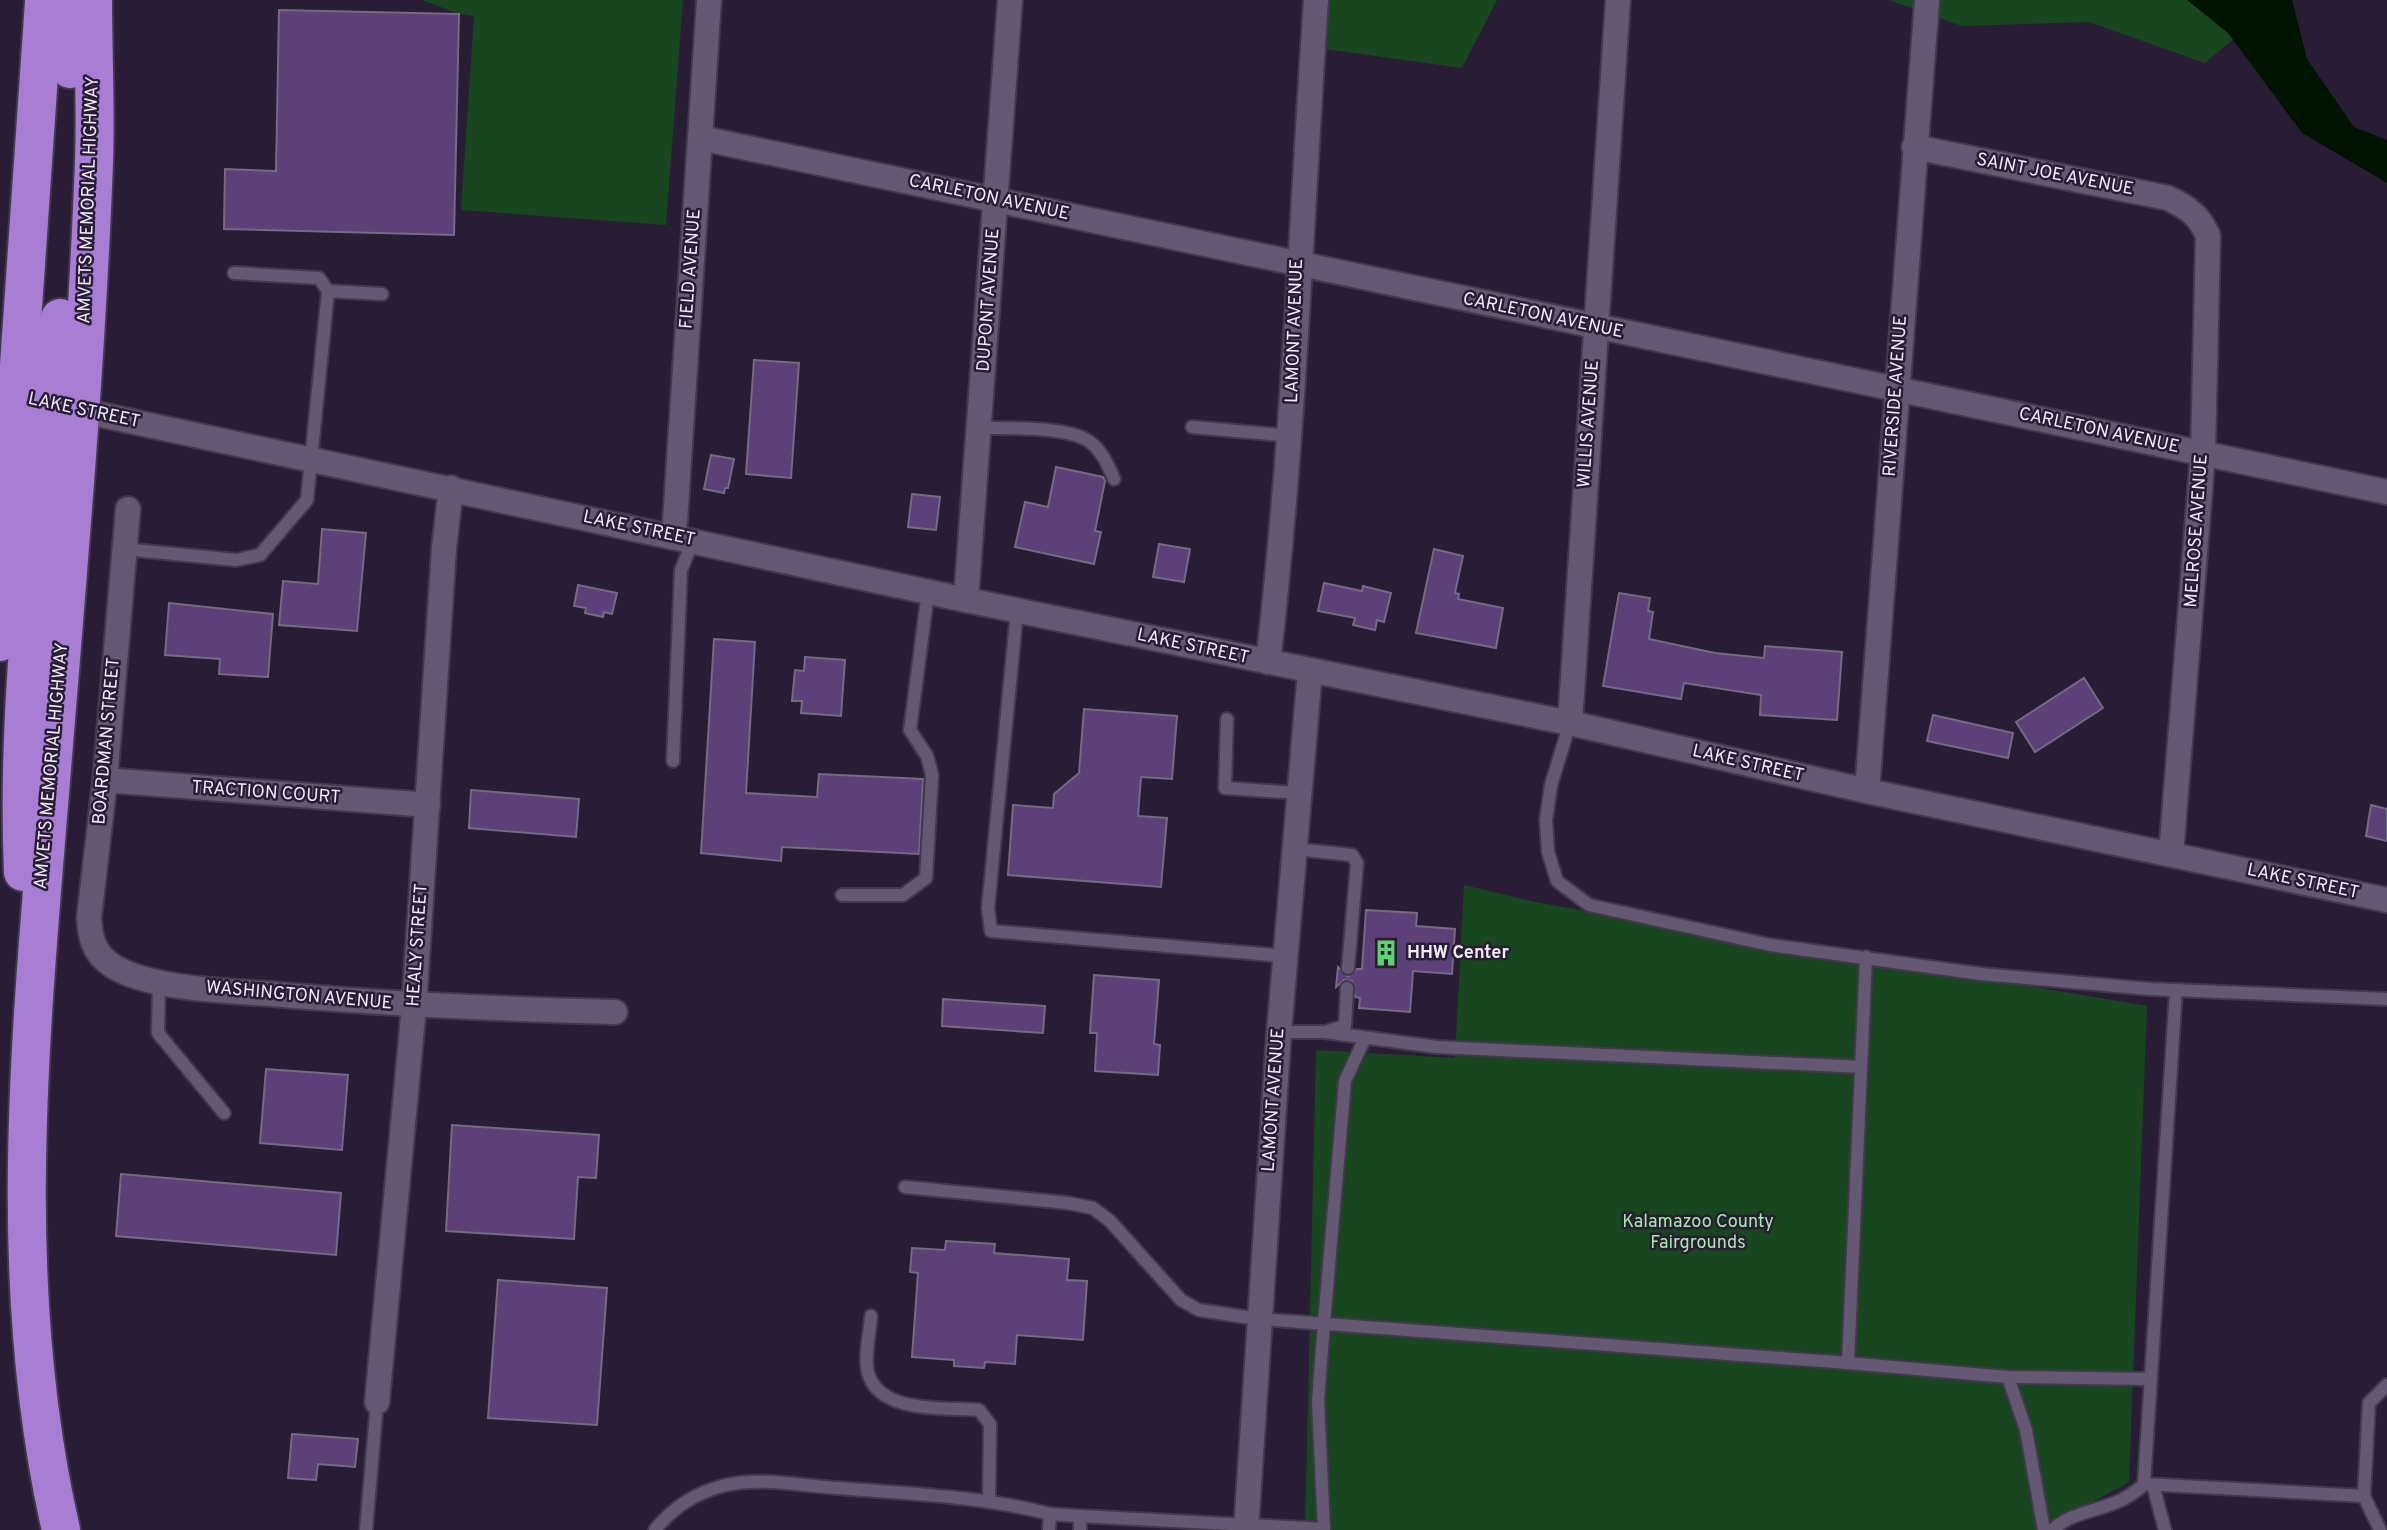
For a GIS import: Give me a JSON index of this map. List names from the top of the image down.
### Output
{
  "streets": {
    "highway": ["AMVETS MEMORIAL HIGHWAY"],
    "street": [
      "SAINT JOE AVENUE",
      "CARLETON AVENUE",
      "FIELD AVENUE",
      "DUPONT AVENUE",
      "LAMONT AVENUE",
      "RIVERSIDE AVENUE",
      "LAKE STREET",
      "WILLIS AVENUE",
      "MELROSE AVENUE",
      "BOARDMAN STREET",
      "TRACTION COURT",
      "HEALY STREET",
      "WASHINGTON AVENUE"
    ]
  },
  "crossings": [
    ["SAINT JOE AVENUE", "RIVERSIDE AVENUE"],
    ["SAINT JOE AVENUE", "MELROSE AVENUE"],
    ["CARLETON AVENUE", "FIELD AVENUE"],
    ["CARLETON AVENUE", "DUPONT AVENUE"],
    ["CARLETON AVENUE", "LAMONT AVENUE"],
    ["CARLETON AVENUE", "RIVERSIDE AVENUE"],
    ["CARLETON AVENUE", "WILLIS AVENUE"],
    ["CARLETON AVENUE", "MELROSE AVENUE"],
    ["AMVETS MEMORIAL HIGHWAY", "LAKE STREET"],
    ["FIELD AVENUE", "LAKE STREET"],
    ["DUPONT AVENUE", "LAKE STREET"],
    ["LAMONT AVENUE", "LAKE STREET"],
    ["RIVERSIDE AVENUE", "LAKE STREET"],
    ["LAKE STREET", "WILLIS AVENUE"],
    ["LAKE STREET", "MELROSE AVENUE"],
    ["LAKE STREET", "HEALY STREET"],
    ["BOARDMAN STREET", "TRACTION COURT"],
    ["BOARDMAN STREET", "WASHINGTON AVENUE"],
    ["TRACTION COURT", "HEALY STREET"],
    ["HEALY STREET", "WASHINGTON AVENUE"]
  ],
  "parks": ["Kalamazoo County Fairgrounds"],
  "places": {
    "building": ["HHW Center"]
  }
}
